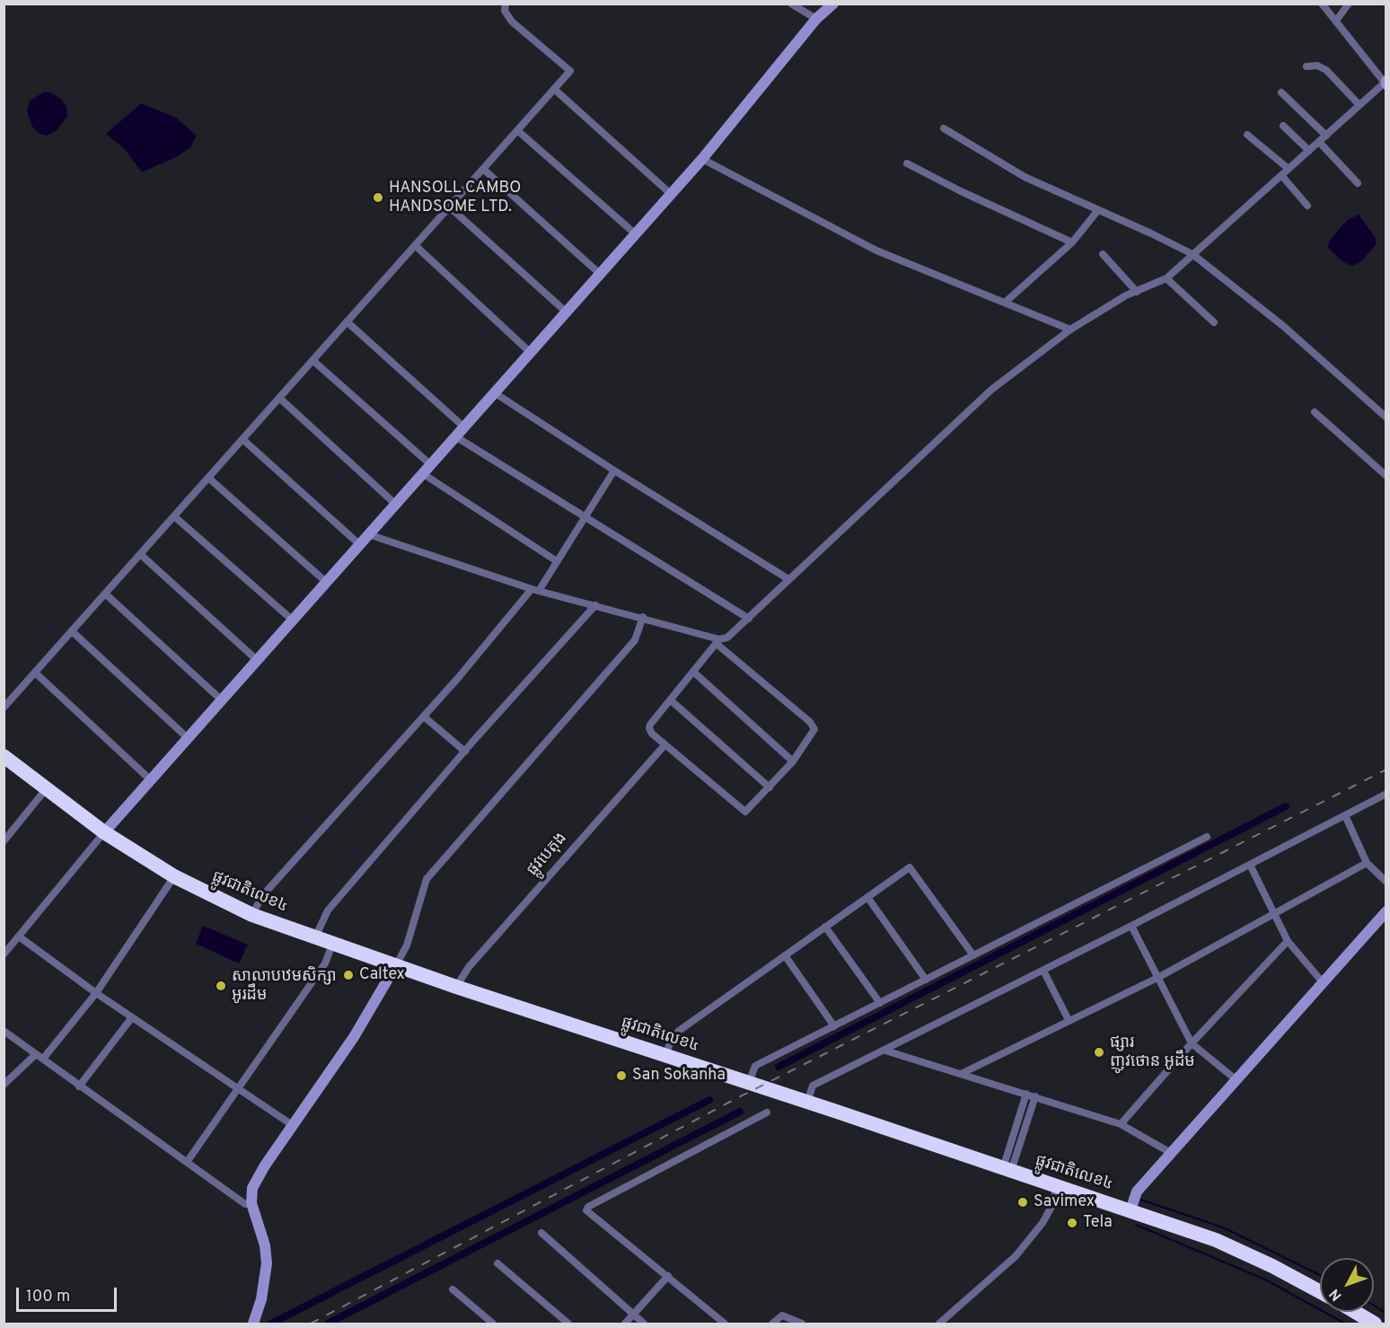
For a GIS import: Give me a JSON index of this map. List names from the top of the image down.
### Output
{
  "streets": {
    "highway": ["ផ្លូវជាតិលេខ៤"],
    "street": ["ផ្លូវបេតុង"]
  },
  "crossings": [
    ["ផ្លូវបេតុង", "ផ្លូវជាតិលេខ៤"]
  ],
  "places": [
    "HANSOLL CAMBO HANDSOME LTD.",
    "Caltex",
    "សាលាបឋមសិក្សា អូរដឹម",
    "ផ្សារ ញូវថោន អូដឹម",
    "San Sokanha",
    "Savimex",
    "Tela"
  ],
  "scale_bar": "100 m",
  "north": "bottom left"
}
